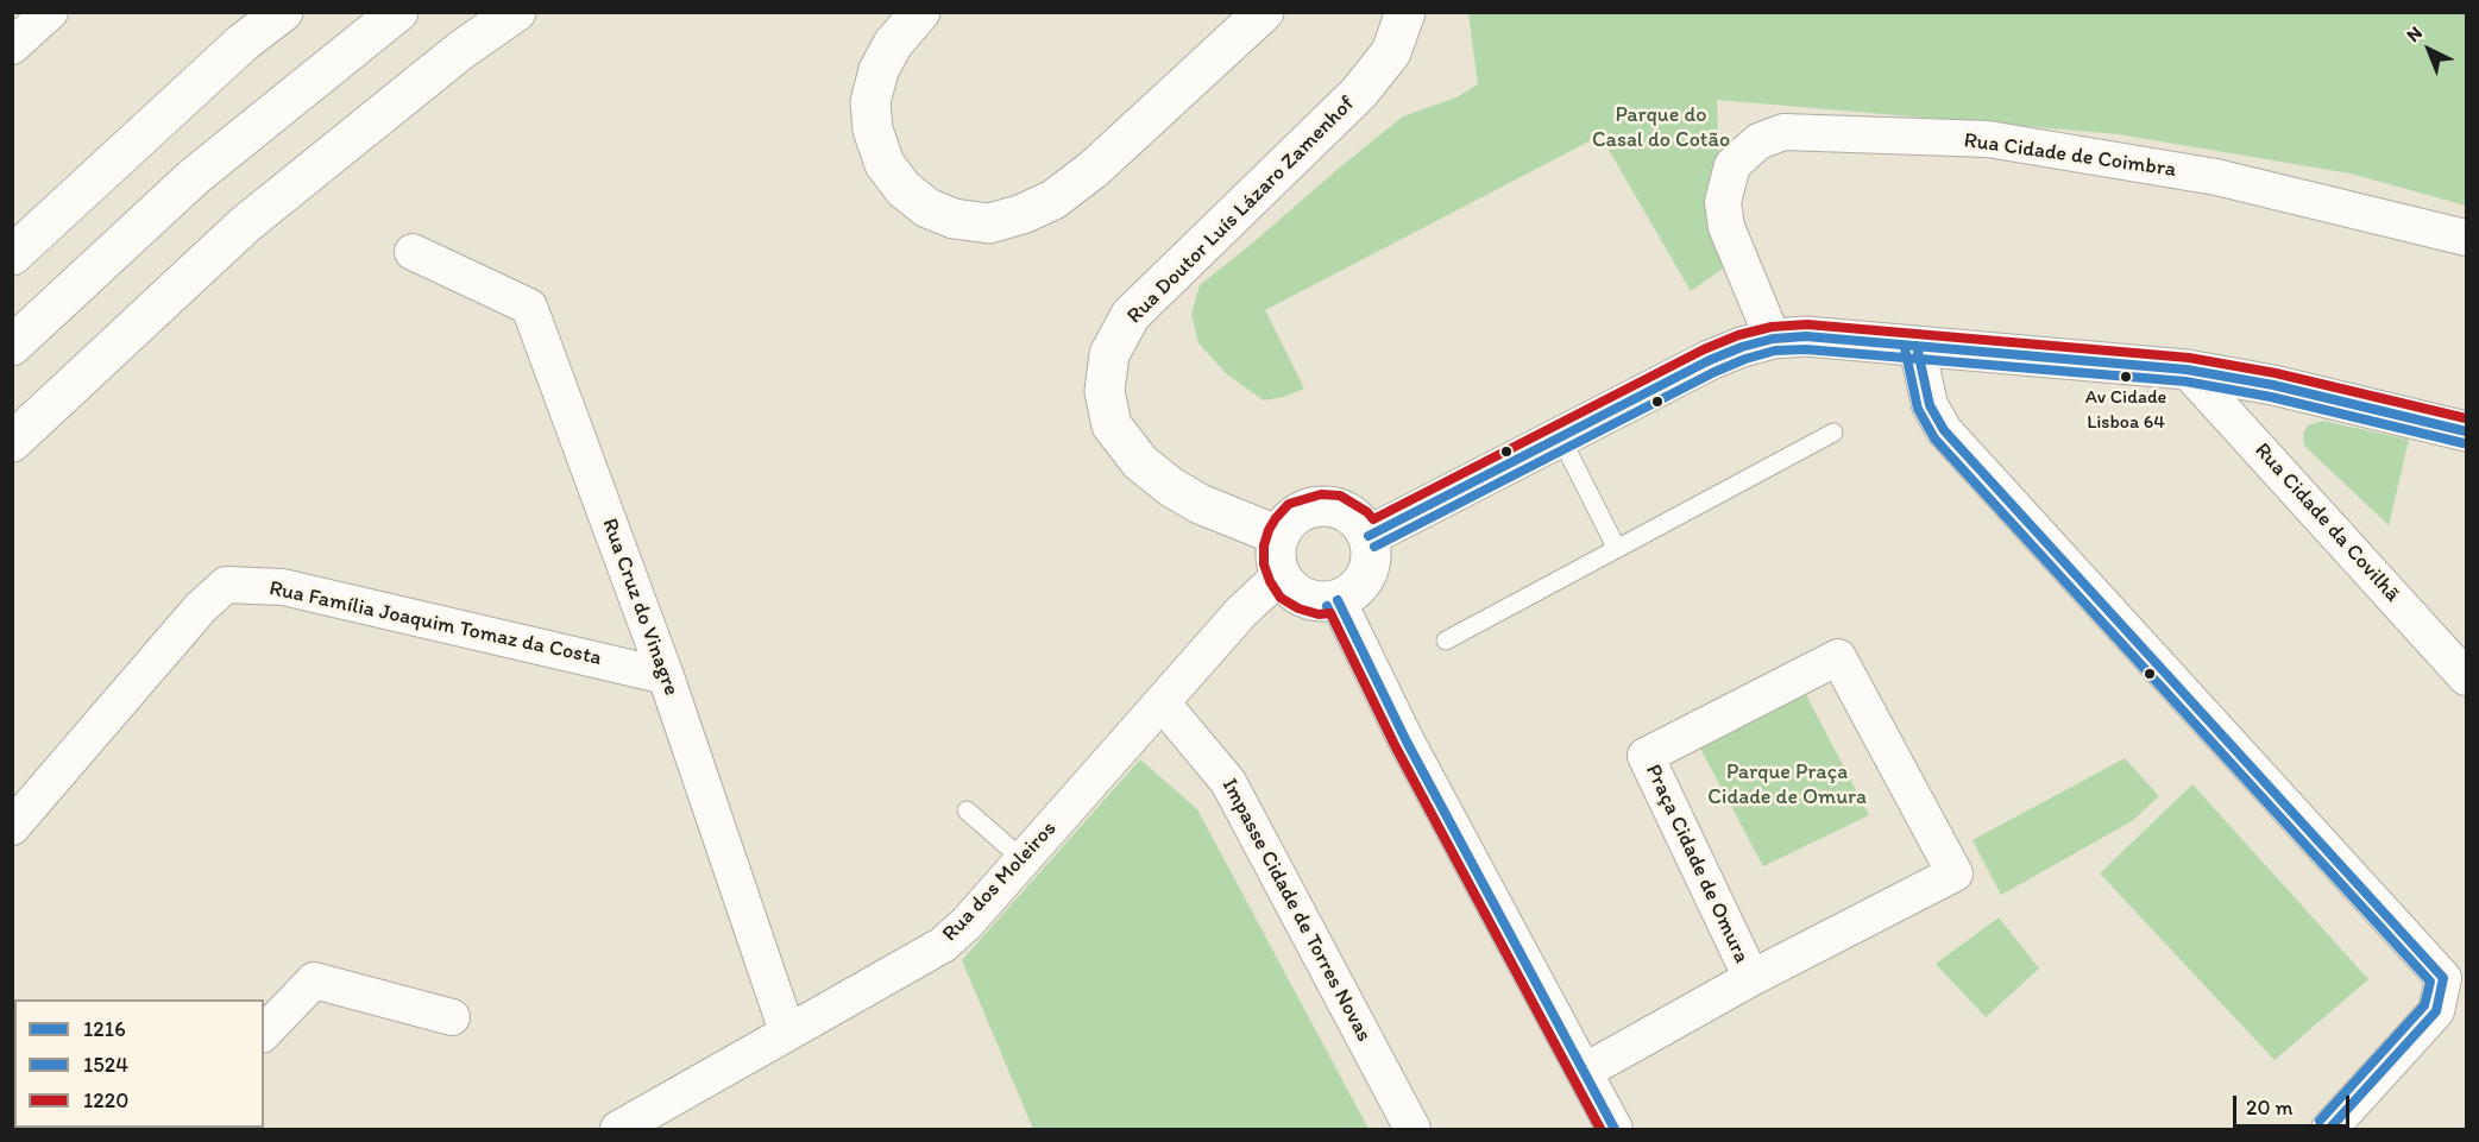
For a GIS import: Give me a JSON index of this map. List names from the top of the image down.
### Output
{
  "streets": {
    "main road": ["Rua Doutor Luís Lázaro Zamenhof"],
    "street": [
      "Rua Cidade de Coimbra",
      "Rua Cidade da Covilhã",
      "Rua Cruz do Vinagre",
      "Rua Família Joaquim Tomaz da Costa",
      "Praça Cidade de Omura",
      "Rua dos Moleiros",
      "Impasse Cidade de Torres Novas"
    ]
  },
  "crossings": [
    ["Rua Doutor Luís Lázaro Zamenhof", "Rua dos Moleiros"],
    ["Rua Cruz do Vinagre", "Rua Família Joaquim Tomaz da Costa"],
    ["Rua Cruz do Vinagre", "Rua dos Moleiros"],
    ["Rua dos Moleiros", "Impasse Cidade de Torres Novas"]
  ],
  "parks": ["Parque do Casal do Cotão", "Parque Praça Cidade de Omura"],
  "places": ["Av Cidade Lisboa 64"],
  "lines": ["transit line 1220", "transit line 1216", "transit line 1524"],
  "legend": ["1216", "1524", "1220"],
  "scale_bar": "20 m",
  "north": "top left"
}
